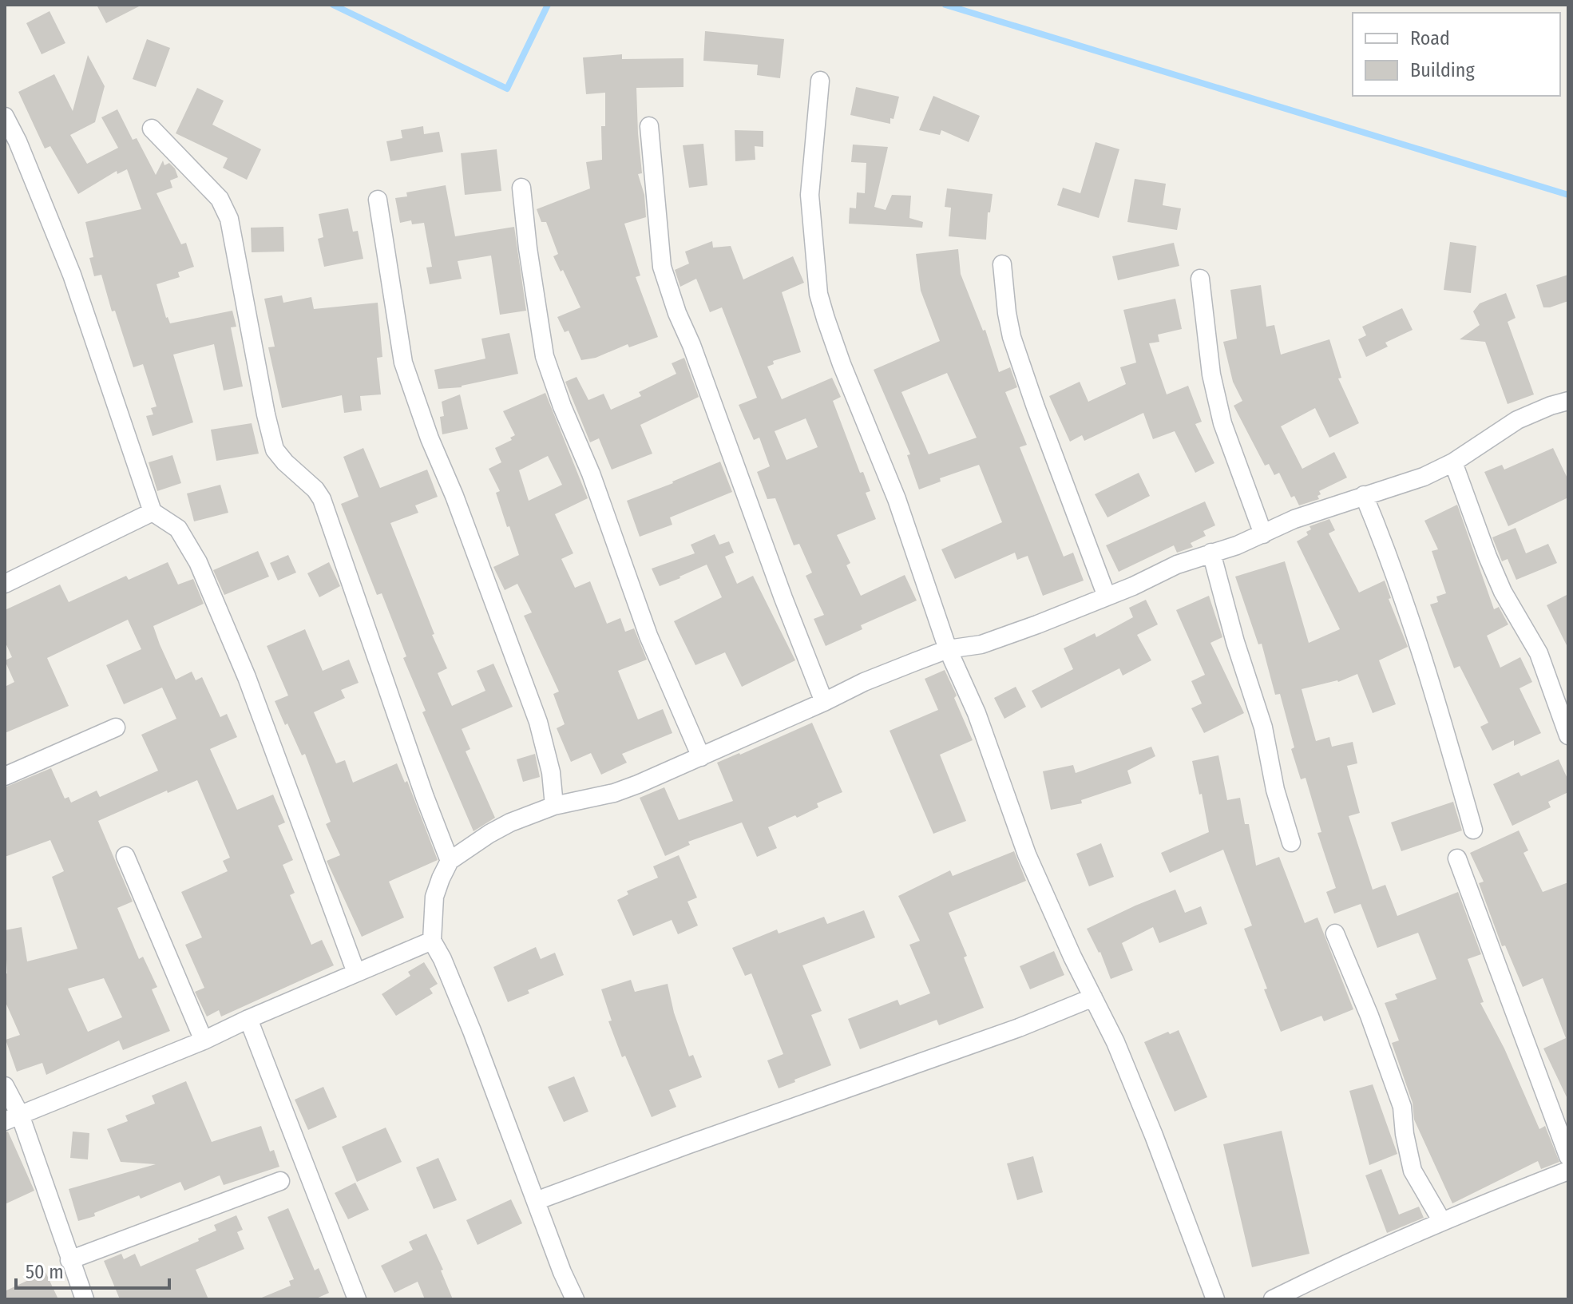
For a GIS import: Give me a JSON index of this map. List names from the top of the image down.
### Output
{
  "legend": ["Road", "Building"],
  "scale_bar": "50 m"
}
